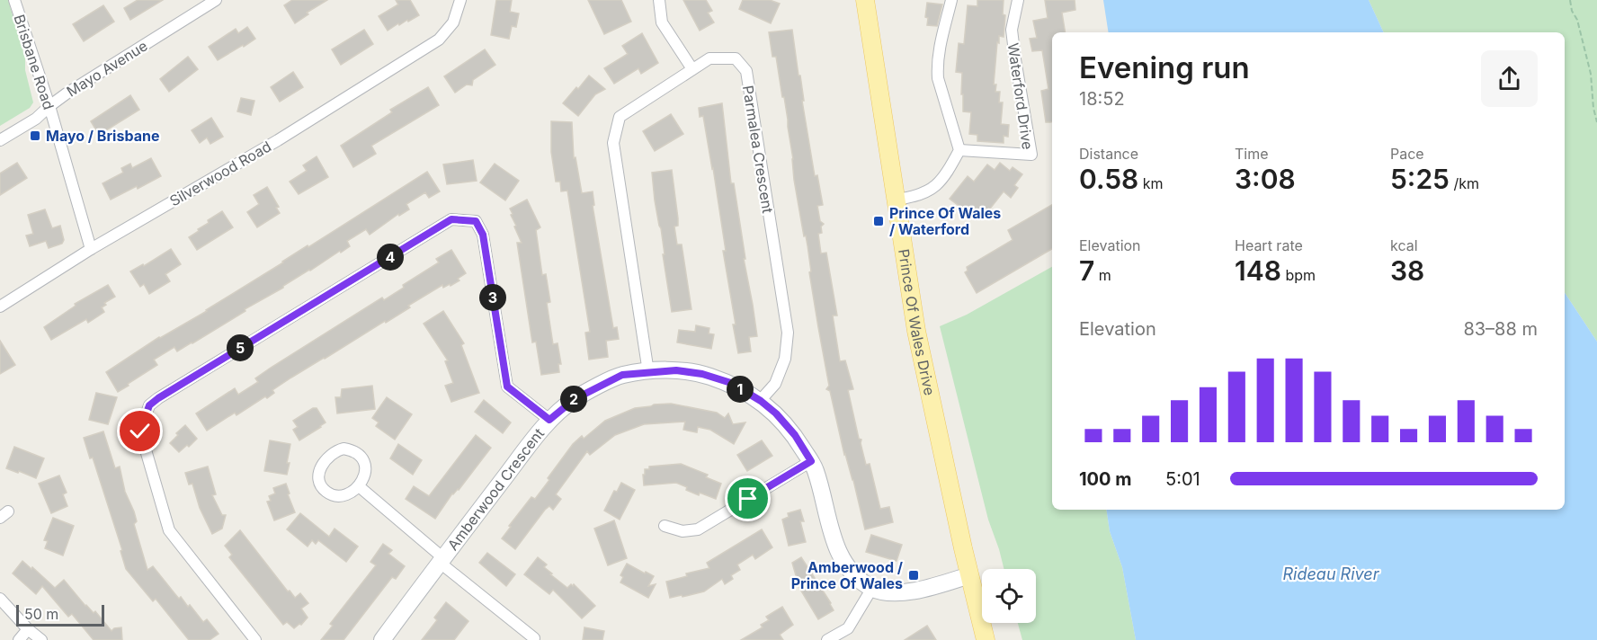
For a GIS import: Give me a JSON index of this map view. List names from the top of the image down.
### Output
{
  "streets": {
    "main road": ["Prince Of Wales Drive"],
    "street": [
      "Brisbane Road",
      "Mayo Avenue",
      "Waterford Drive",
      "Parmalea Crescent",
      "Silverwood Road",
      "Amberwood Crescent"
    ]
  },
  "crossings": [
    ["Brisbane Road", "Mayo Avenue"],
    ["Brisbane Road", "Silverwood Road"],
    ["Parmalea Crescent", "Amberwood Crescent"]
  ],
  "water": ["Rideau River"],
  "places": {
    "transit": ["Mayo / Brisbane", "Prince Of Wales / Waterford", "Amberwood / Prince Of Wales"]
  },
  "scale_bar": "50 m",
  "page": {
    "heading": ["Evening run", "18:52"],
    "stats": [
      ["Distance", "0.58 km"],
      ["Time", "3:08"],
      ["Pace", "5:25 /km"],
      ["Elevation", "7 m"],
      ["Heart rate", "148 bpm"],
      ["kcal", "38"]
    ],
    "pins": [
      "4",
      "3",
      "5",
      "1",
      "2"
    ],
    "chart": ["Elevation", "83–88 m"],
    "list": [
      {
        "name": "100 m",
        "note": "5:01"
      }
    ],
    "scale": "50 m"
  }
}
